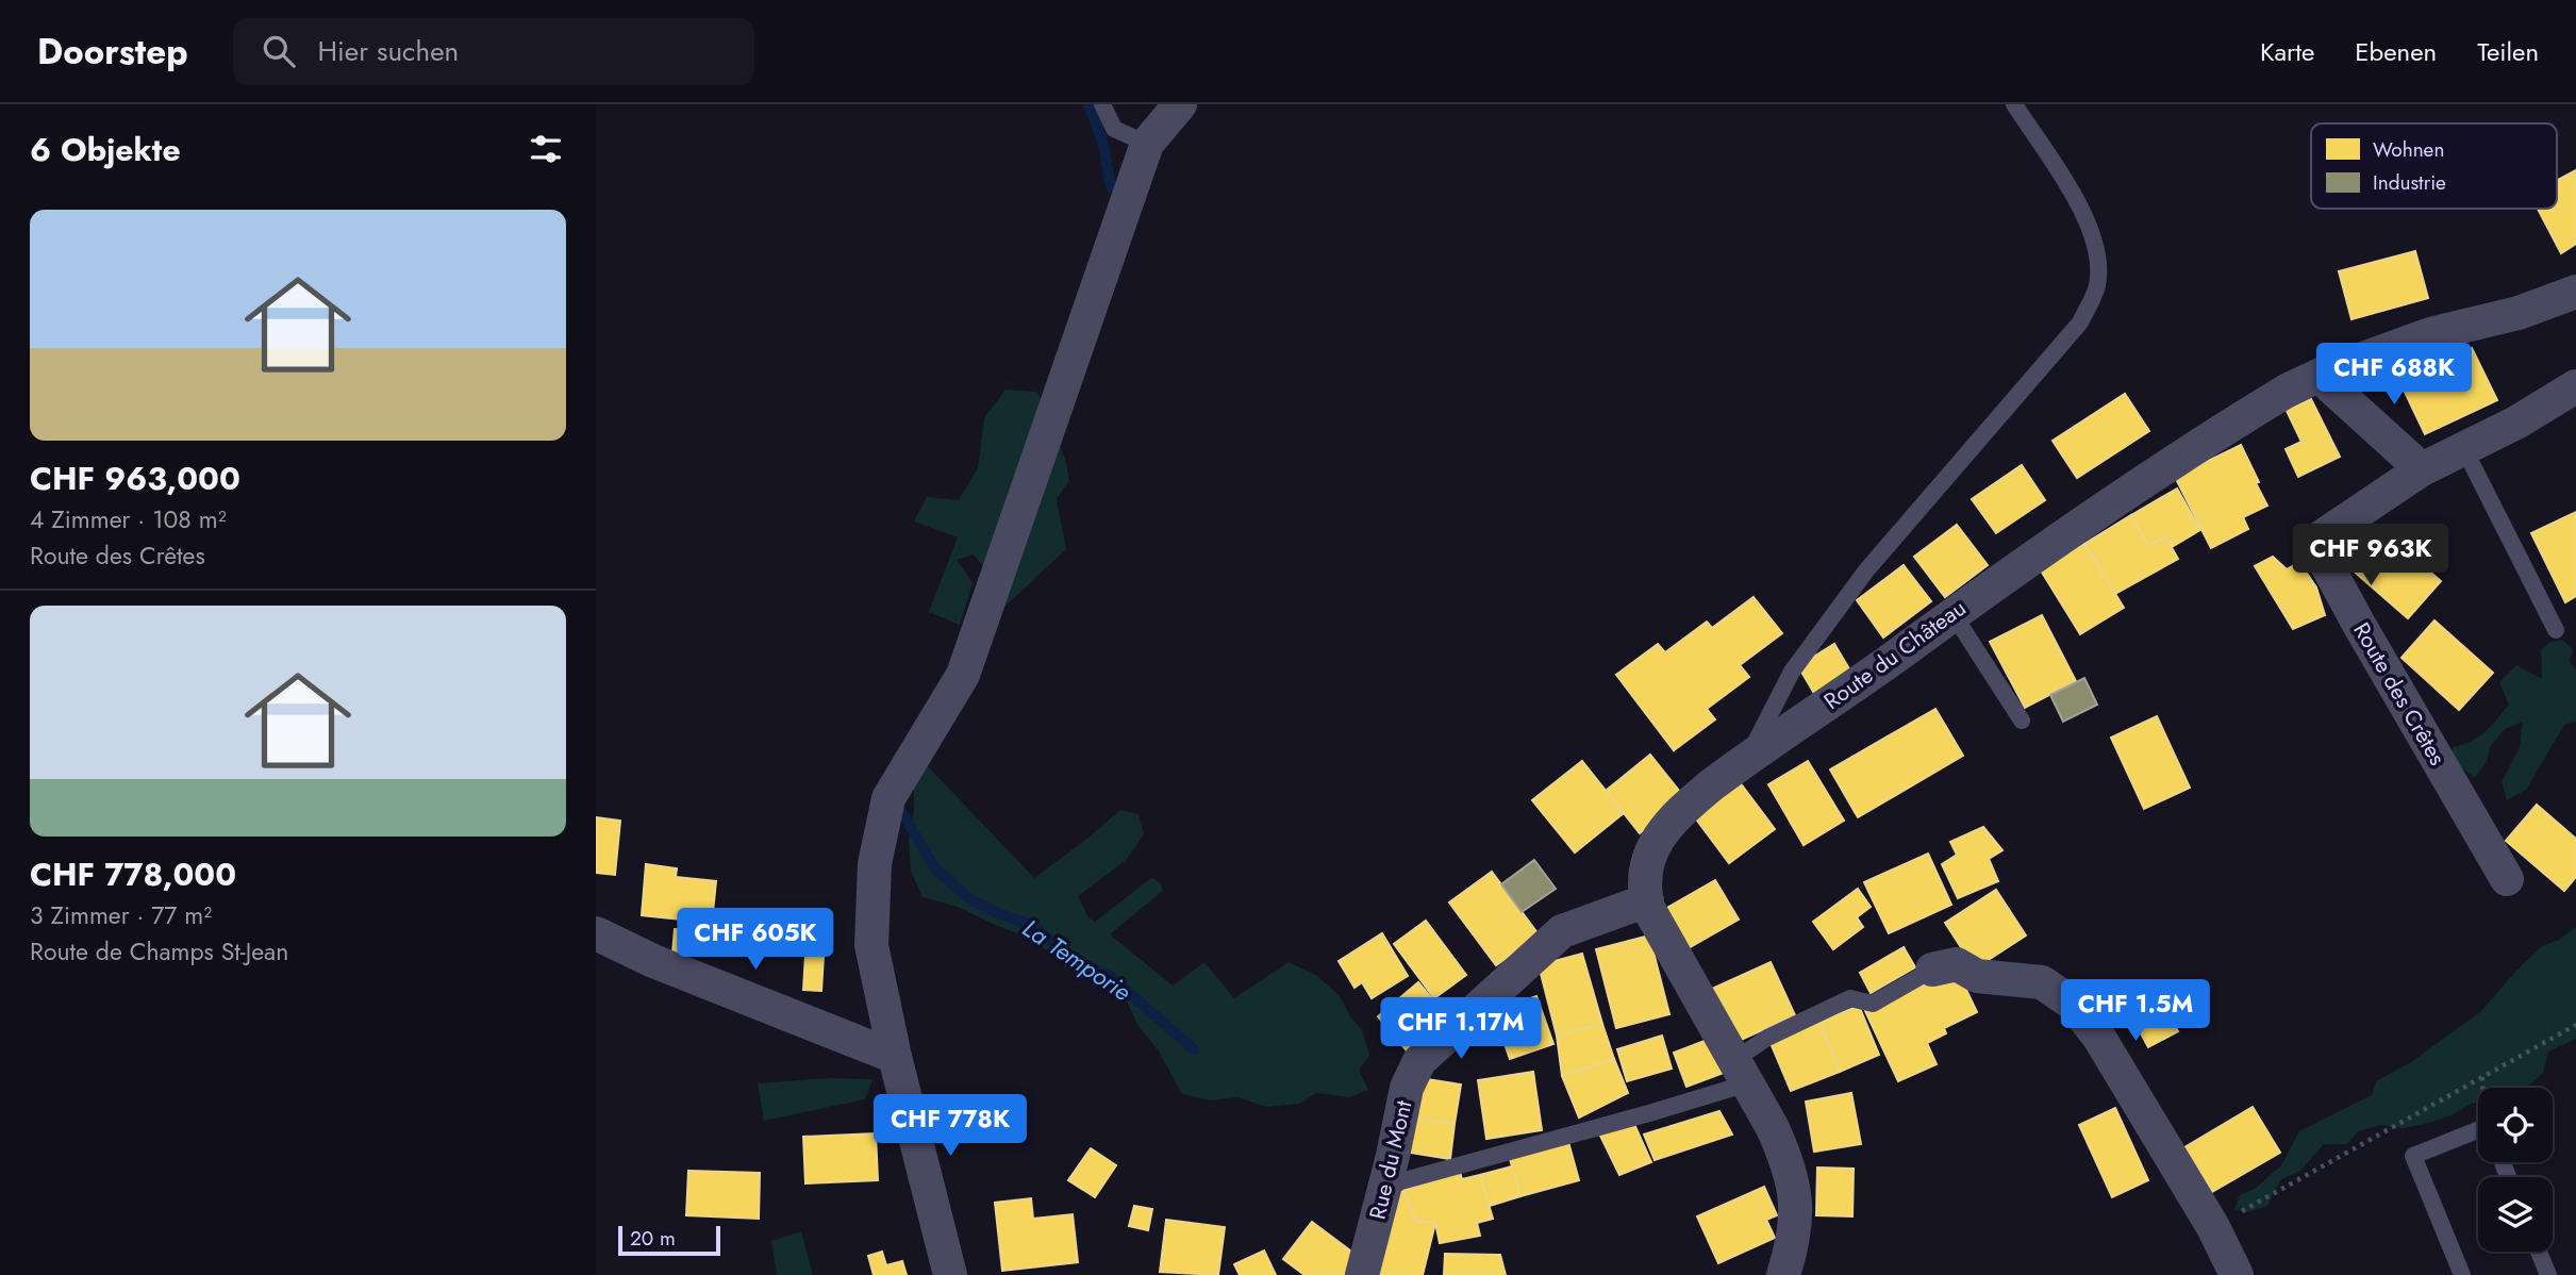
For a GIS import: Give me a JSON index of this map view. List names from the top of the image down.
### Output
{
  "streets": {
    "street": ["Route du Château", "Route des Crêtes", "Rue du Mont"]
  },
  "crossings": [
    ["Route du Château", "Rue du Mont"]
  ],
  "water": ["La Temporie"],
  "legend": ["Wohnen", "Industrie"],
  "scale_bar": "20 m",
  "page": {
    "header": "Doorstep",
    "search": "Hier suchen",
    "nav": ["Karte", "Ebenen", "Teilen"],
    "heading": "6 Objekte",
    "list": [
      {
        "name": "CHF 963,000",
        "note": "4 Zimmer · 108 m² · Route des Crêtes"
      },
      {
        "name": "CHF 778,000",
        "note": "3 Zimmer · 77 m² · Route de Champs St-Jean"
      }
    ],
    "price": [
      "CHF 688K",
      "CHF 963K",
      "CHF 605K",
      "CHF 1.5M",
      "CHF 1.17M",
      "CHF 778K"
    ],
    "scale": "20 m"
  }
}
